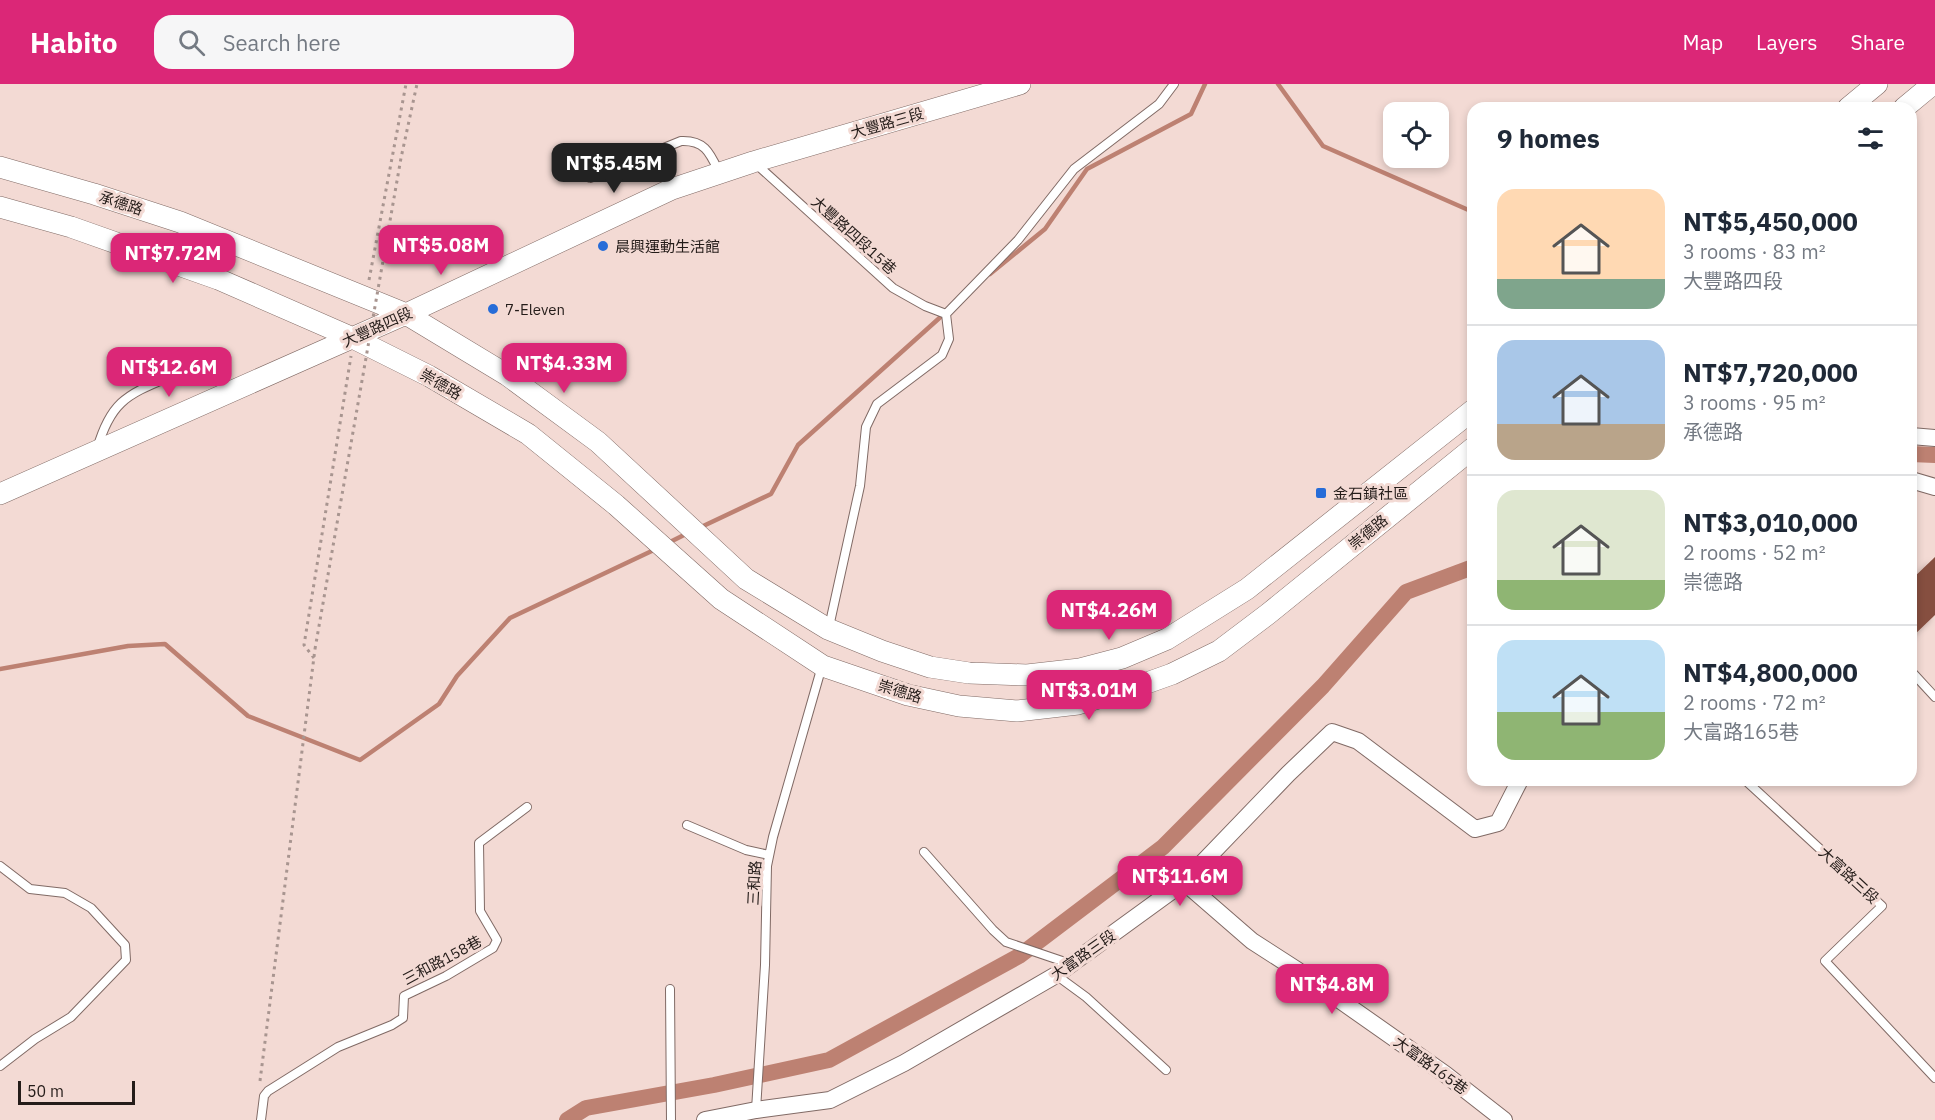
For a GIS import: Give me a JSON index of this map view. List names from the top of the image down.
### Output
{
  "streets": {
    "street": [
      "大豐路三段",
      "承德路",
      "大豐路四段",
      "崇德路",
      "大富路三段",
      "大富路165巷"
    ],
    "lane": ["大豐路四段15巷", "三和路", "三和路158巷"]
  },
  "crossings": [
    ["大豐路三段", "大豐路四段15巷"],
    ["大豐路三段", "大豐路四段"],
    ["承德路", "大豐路四段"],
    ["承德路", "崇德路"],
    ["大豐路四段15巷", "大豐路四段"],
    ["大豐路四段", "崇德路"],
    ["崇德路", "三和路"],
    ["大富路三段", "三和路"],
    ["大富路三段", "大富路165巷"]
  ],
  "places": {
    "other": ["晨興運動生活館", "7-Eleven"],
    "transit": ["金石鎮社區"]
  },
  "scale_bar": "50 m",
  "page": {
    "header": "Habito",
    "search": "Search here",
    "nav": ["Map", "Layers", "Share"],
    "heading": "9 homes",
    "price": [
      "NT$5.45M",
      "NT$5.08M",
      "NT$7.72M",
      "NT$4.33M",
      "NT$12.6M",
      "NT$4.26M",
      "NT$3.01M",
      "NT$11.6M",
      "NT$4.8M"
    ],
    "list": [
      {
        "name": "NT$5,450,000",
        "note": "3 rooms · 83 m² · 大豐路四段"
      },
      {
        "name": "NT$7,720,000",
        "note": "3 rooms · 95 m² · 承德路"
      },
      {
        "name": "NT$3,010,000",
        "note": "2 rooms · 52 m² · 崇德路"
      },
      {
        "name": "NT$4,800,000",
        "note": "2 rooms · 72 m² · 大富路165巷"
      }
    ],
    "scale": "50 m"
  }
}
